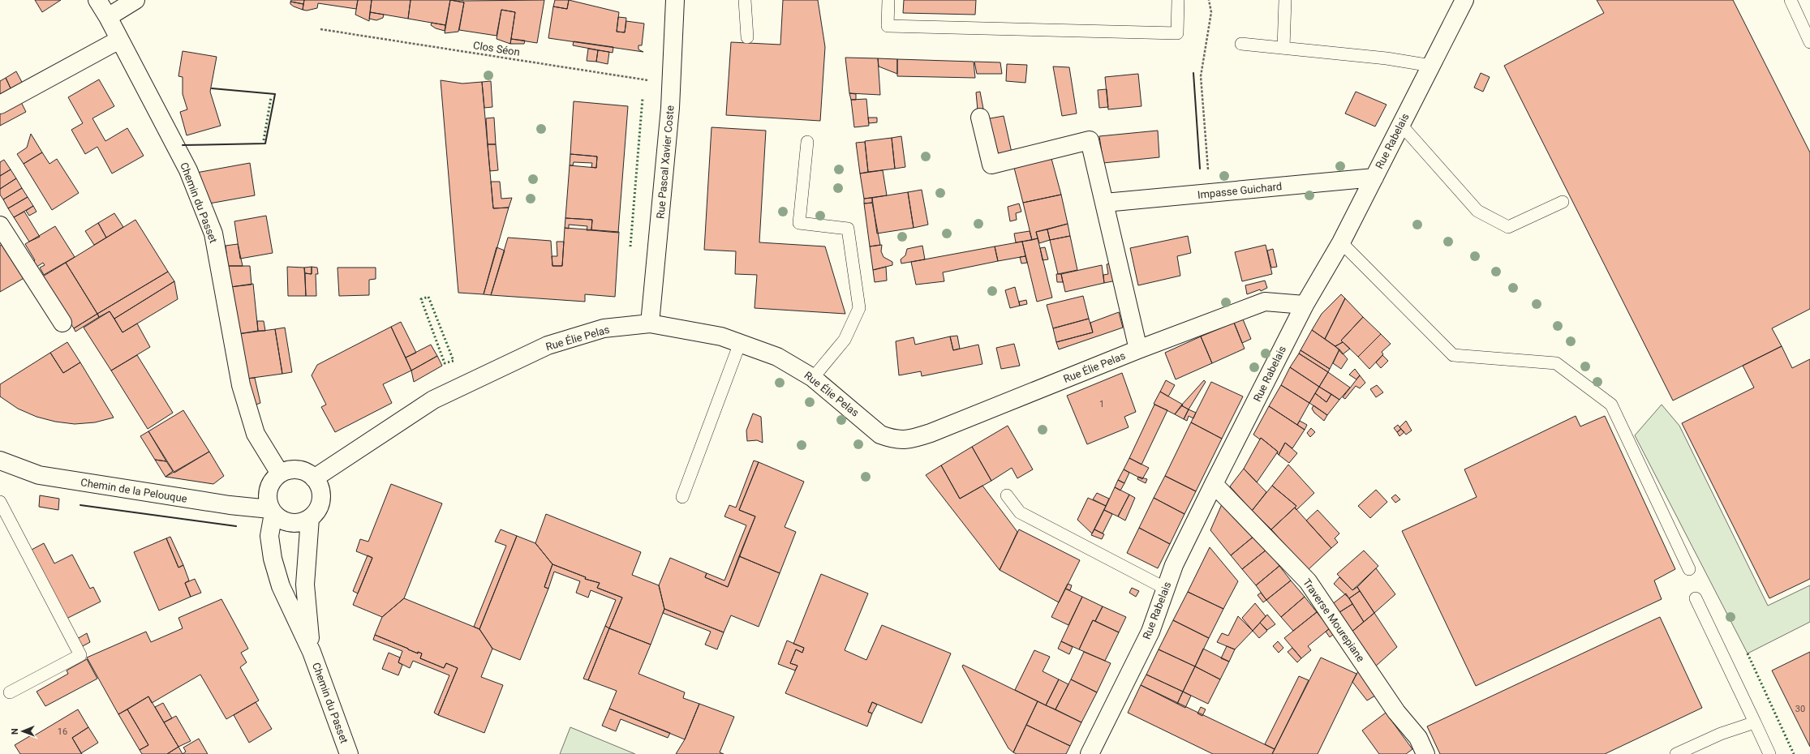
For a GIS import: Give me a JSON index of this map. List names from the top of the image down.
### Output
{
  "streets": {
    "street": [
      "Rue Rabelais",
      "Rue Pascal Xavier Coste",
      "Impasse Guichard",
      "Chemin du Passet",
      "Rue Élie Pelas",
      "Chemin de la Pelouque",
      "Traverse Mourepiane"
    ],
    "path": ["Clos Séon"]
  },
  "crossings": [
    ["Clos Séon", "Rue Pascal Xavier Coste"],
    ["Rue Rabelais", "Impasse Guichard"],
    ["Rue Rabelais", "Rue Élie Pelas"],
    ["Rue Rabelais", "Traverse Mourepiane"],
    ["Rue Pascal Xavier Coste", "Rue Élie Pelas"],
    ["Chemin du Passet", "Rue Élie Pelas"],
    ["Chemin du Passet", "Chemin de la Pelouque"],
    ["Rue Élie Pelas", "Chemin de la Pelouque"]
  ],
  "house_numbers": ["1", "30", "16"],
  "north": "left"
}
